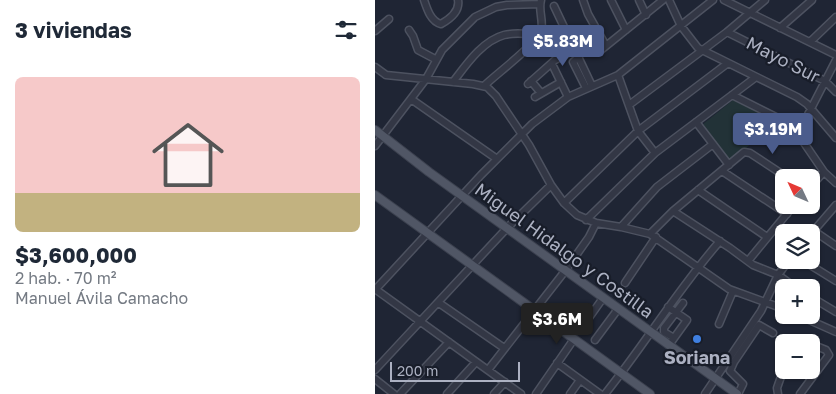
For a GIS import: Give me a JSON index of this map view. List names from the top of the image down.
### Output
{
  "streets": {
    "main road": ["Miguel Hidalgo y Costilla"],
    "street": ["Mayo Sur"]
  },
  "places": ["Soriana"],
  "scale_bar": "200 m",
  "north": "top left",
  "page": {
    "heading": "3 viviendas",
    "price": ["$5.83M", "$3.19M", "$3.6M"],
    "list": [
      {
        "name": "$3,600,000",
        "note": "2 hab. · 70 m² · Manuel Ávila Camacho"
      }
    ],
    "map_buttons": ["+", "−"],
    "scale": "200 m"
  }
}
